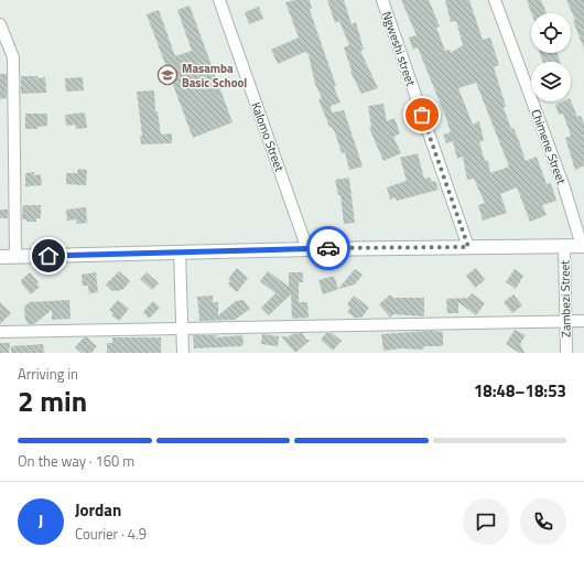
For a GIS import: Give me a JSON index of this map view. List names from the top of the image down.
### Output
{
  "streets": {
    "street": [
      "Ngweshi street",
      "Kalomo Street",
      "Chimene Street",
      "Zambezi Street"
    ]
  },
  "places": {
    "school or university": ["Masamba Basic School"]
  },
  "page": {
    "heading": ["2 min", "Arriving in", "18:48–18:53"],
    "panel": ["Jordan", "Courier · 4.9"],
    "bar": "On the way · 160 m",
    "round": "J"
  }
}
